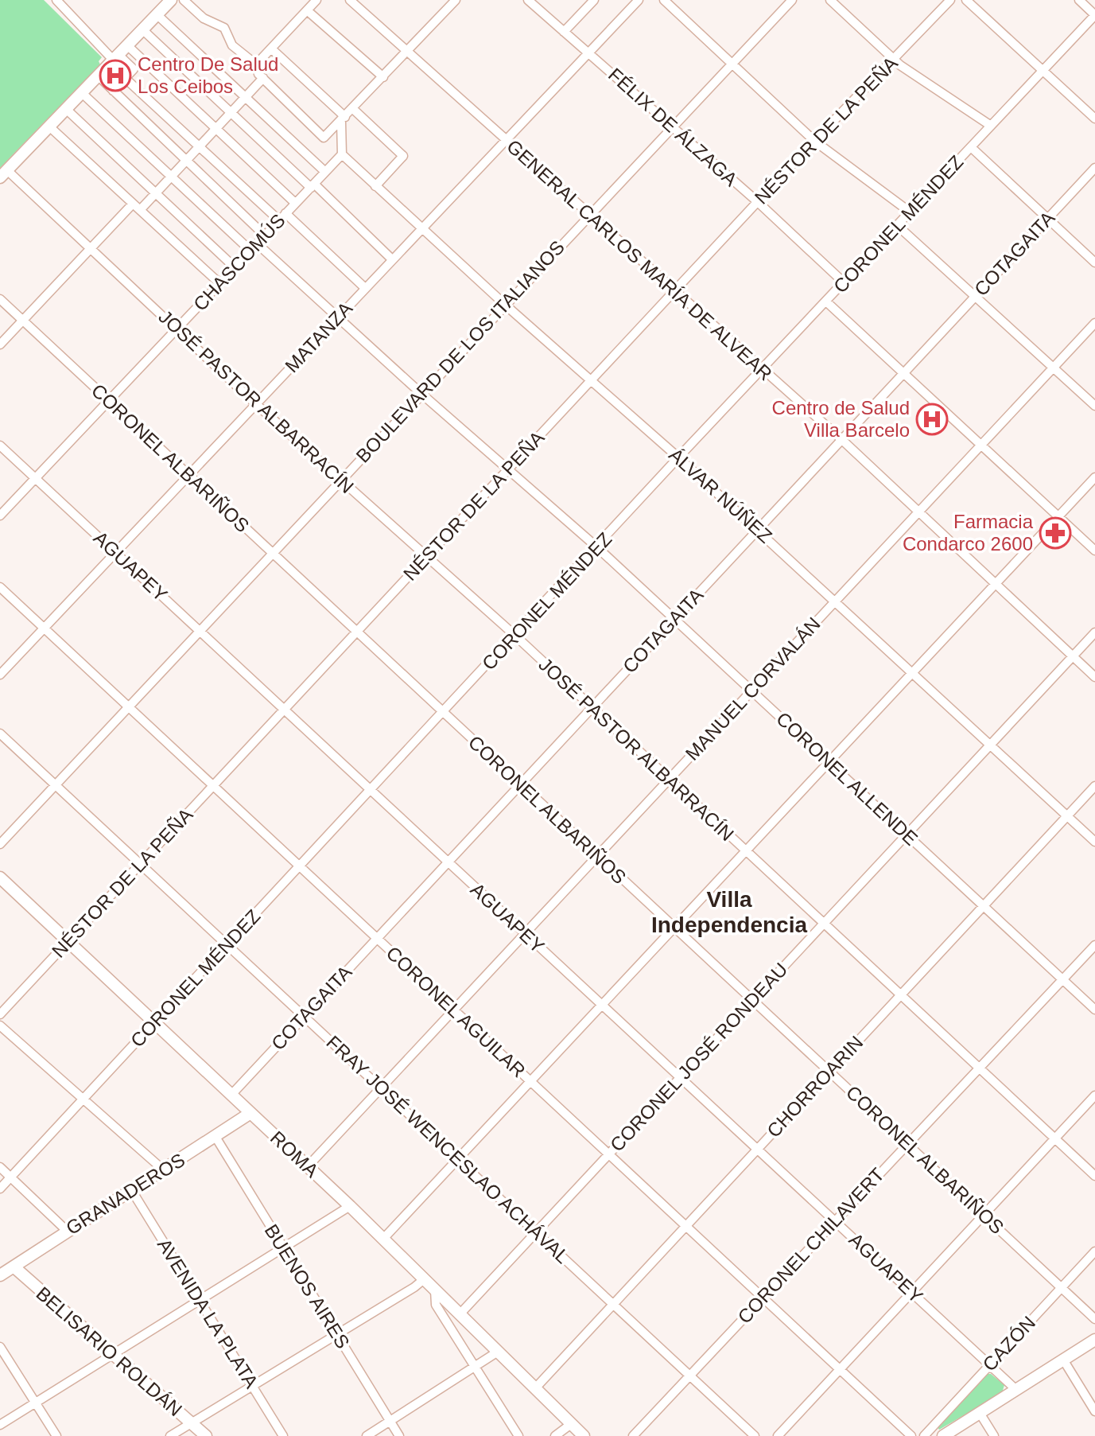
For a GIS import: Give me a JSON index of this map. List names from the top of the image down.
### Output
{
  "streets": {
    "street": [
      "FÉLIX DE ÁLZAGA",
      "NÉSTOR DE LA PEÑA",
      "CORONEL MÉNDEZ",
      "COTAGAITA",
      "GENERAL CARLOS MARÍA DE ALVEAR",
      "CHASCOMÚS",
      "MATANZA",
      "BOULEVARD DE LOS ITALIANOS",
      "JOSÉ PASTOR ALBARRACÍN",
      "CORONEL ALBARIÑOS",
      "ÁLVAR NÚÑEZ",
      "AGUAPEY",
      "MANUEL CORVALÁN",
      "CORONEL ALLENDE",
      "CORONEL AGUILAR",
      "CORONEL JOSÉ RONDEAU",
      "CHORROARIN",
      "FRAY JOSÉ WENCESLAO ACHÁVAL",
      "ROMA",
      "GRANADEROS",
      "CORONEL CHILAVERT",
      "BUENOS AIRES",
      "AVENIDA LA PLATA",
      "CAZÓN",
      "BELISARIO ROLDÁN"
    ]
  },
  "crossings": [
    ["FÉLIX DE ÁLZAGA", "NÉSTOR DE LA PEÑA"],
    ["FÉLIX DE ÁLZAGA", "CORONEL MÉNDEZ"],
    ["FÉLIX DE ÁLZAGA", "MATANZA"],
    ["FÉLIX DE ÁLZAGA", "BOULEVARD DE LOS ITALIANOS"],
    ["NÉSTOR DE LA PEÑA", "GENERAL CARLOS MARÍA DE ALVEAR"],
    ["NÉSTOR DE LA PEÑA", "JOSÉ PASTOR ALBARRACÍN"],
    ["NÉSTOR DE LA PEÑA", "CORONEL ALBARIÑOS"],
    ["NÉSTOR DE LA PEÑA", "ÁLVAR NÚÑEZ"],
    ["NÉSTOR DE LA PEÑA", "AGUAPEY"],
    ["NÉSTOR DE LA PEÑA", "CORONEL ALLENDE"],
    ["NÉSTOR DE LA PEÑA", "CORONEL AGUILAR"],
    ["NÉSTOR DE LA PEÑA", "FRAY JOSÉ WENCESLAO ACHÁVAL"],
    ["NÉSTOR DE LA PEÑA", "ROMA"],
    ["CORONEL MÉNDEZ", "GENERAL CARLOS MARÍA DE ALVEAR"],
    ["CORONEL MÉNDEZ", "JOSÉ PASTOR ALBARRACÍN"],
    ["CORONEL MÉNDEZ", "CORONEL ALBARIÑOS"],
    ["CORONEL MÉNDEZ", "ÁLVAR NÚÑEZ"],
    ["CORONEL MÉNDEZ", "AGUAPEY"],
    ["CORONEL MÉNDEZ", "CORONEL ALLENDE"],
    ["CORONEL MÉNDEZ", "CORONEL AGUILAR"],
    ["CORONEL MÉNDEZ", "FRAY JOSÉ WENCESLAO ACHÁVAL"],
    ["CORONEL MÉNDEZ", "ROMA"],
    ["COTAGAITA", "GENERAL CARLOS MARÍA DE ALVEAR"],
    ["COTAGAITA", "JOSÉ PASTOR ALBARRACÍN"],
    ["COTAGAITA", "CORONEL ALBARIÑOS"],
    ["COTAGAITA", "ÁLVAR NÚÑEZ"],
    ["COTAGAITA", "AGUAPEY"],
    ["COTAGAITA", "CORONEL ALLENDE"],
    ["COTAGAITA", "CORONEL AGUILAR"],
    ["COTAGAITA", "FRAY JOSÉ WENCESLAO ACHÁVAL"],
    ["COTAGAITA", "ROMA"],
    ["GENERAL CARLOS MARÍA DE ALVEAR", "MATANZA"],
    ["GENERAL CARLOS MARÍA DE ALVEAR", "BOULEVARD DE LOS ITALIANOS"],
    ["GENERAL CARLOS MARÍA DE ALVEAR", "MANUEL CORVALÁN"],
    ["GENERAL CARLOS MARÍA DE ALVEAR", "CORONEL JOSÉ RONDEAU"],
    ["CHASCOMÚS", "JOSÉ PASTOR ALBARRACÍN"],
    ["CHASCOMÚS", "CORONEL ALBARIÑOS"],
    ["CHASCOMÚS", "ÁLVAR NÚÑEZ"],
    ["CHASCOMÚS", "AGUAPEY"],
    ["CHASCOMÚS", "CORONEL ALLENDE"],
    ["MATANZA", "JOSÉ PASTOR ALBARRACÍN"],
    ["MATANZA", "CORONEL ALBARIÑOS"],
    ["MATANZA", "ÁLVAR NÚÑEZ"],
    ["MATANZA", "AGUAPEY"],
    ["MATANZA", "CORONEL ALLENDE"],
    ["MATANZA", "CORONEL AGUILAR"],
    ["BOULEVARD DE LOS ITALIANOS", "JOSÉ PASTOR ALBARRACÍN"],
    ["BOULEVARD DE LOS ITALIANOS", "CORONEL ALBARIÑOS"],
    ["BOULEVARD DE LOS ITALIANOS", "ÁLVAR NÚÑEZ"],
    ["BOULEVARD DE LOS ITALIANOS", "AGUAPEY"],
    ["BOULEVARD DE LOS ITALIANOS", "CORONEL ALLENDE"],
    ["BOULEVARD DE LOS ITALIANOS", "CORONEL AGUILAR"],
    ["BOULEVARD DE LOS ITALIANOS", "FRAY JOSÉ WENCESLAO ACHÁVAL"],
    ["JOSÉ PASTOR ALBARRACÍN", "MANUEL CORVALÁN"],
    ["JOSÉ PASTOR ALBARRACÍN", "CORONEL JOSÉ RONDEAU"],
    ["JOSÉ PASTOR ALBARRACÍN", "CHORROARIN"],
    ["JOSÉ PASTOR ALBARRACÍN", "CORONEL CHILAVERT"],
    ["CORONEL ALBARIÑOS", "MANUEL CORVALÁN"],
    ["CORONEL ALBARIÑOS", "CORONEL JOSÉ RONDEAU"],
    ["CORONEL ALBARIÑOS", "CHORROARIN"],
    ["CORONEL ALBARIÑOS", "CORONEL CHILAVERT"],
    ["CORONEL ALBARIÑOS", "CAZÓN"],
    ["ÁLVAR NÚÑEZ", "MANUEL CORVALÁN"],
    ["ÁLVAR NÚÑEZ", "CORONEL JOSÉ RONDEAU"],
    ["ÁLVAR NÚÑEZ", "CHORROARIN"],
    ["AGUAPEY", "MANUEL CORVALÁN"],
    ["AGUAPEY", "CORONEL JOSÉ RONDEAU"],
    ["AGUAPEY", "CHORROARIN"],
    ["AGUAPEY", "CORONEL CHILAVERT"],
    ["AGUAPEY", "CAZÓN"],
    ["MANUEL CORVALÁN", "CORONEL ALLENDE"],
    ["MANUEL CORVALÁN", "CORONEL AGUILAR"],
    ["MANUEL CORVALÁN", "FRAY JOSÉ WENCESLAO ACHÁVAL"],
    ["MANUEL CORVALÁN", "ROMA"],
    ["CORONEL ALLENDE", "CORONEL JOSÉ RONDEAU"],
    ["CORONEL ALLENDE", "CHORROARIN"],
    ["CORONEL ALLENDE", "CORONEL CHILAVERT"],
    ["CORONEL AGUILAR", "CORONEL JOSÉ RONDEAU"],
    ["CORONEL AGUILAR", "CHORROARIN"],
    ["CORONEL AGUILAR", "CORONEL CHILAVERT"],
    ["CORONEL JOSÉ RONDEAU", "FRAY JOSÉ WENCESLAO ACHÁVAL"],
    ["CORONEL JOSÉ RONDEAU", "ROMA"],
    ["CHORROARIN", "FRAY JOSÉ WENCESLAO ACHÁVAL"],
    ["CHORROARIN", "ROMA"],
    ["FRAY JOSÉ WENCESLAO ACHÁVAL", "CORONEL CHILAVERT"],
    ["ROMA", "GRANADEROS"],
    ["GRANADEROS", "BUENOS AIRES"],
    ["GRANADEROS", "AVENIDA LA PLATA"],
    ["GRANADEROS", "BELISARIO ROLDÁN"]
  ],
  "districts": ["Villa Independencia"],
  "places": {
    "hospital": ["Centro De Salud Los Ceibos", "Centro de Salud Villa Barcelo"],
    "pharmacy": ["Farmacia Condarco 2600"]
  }
}
